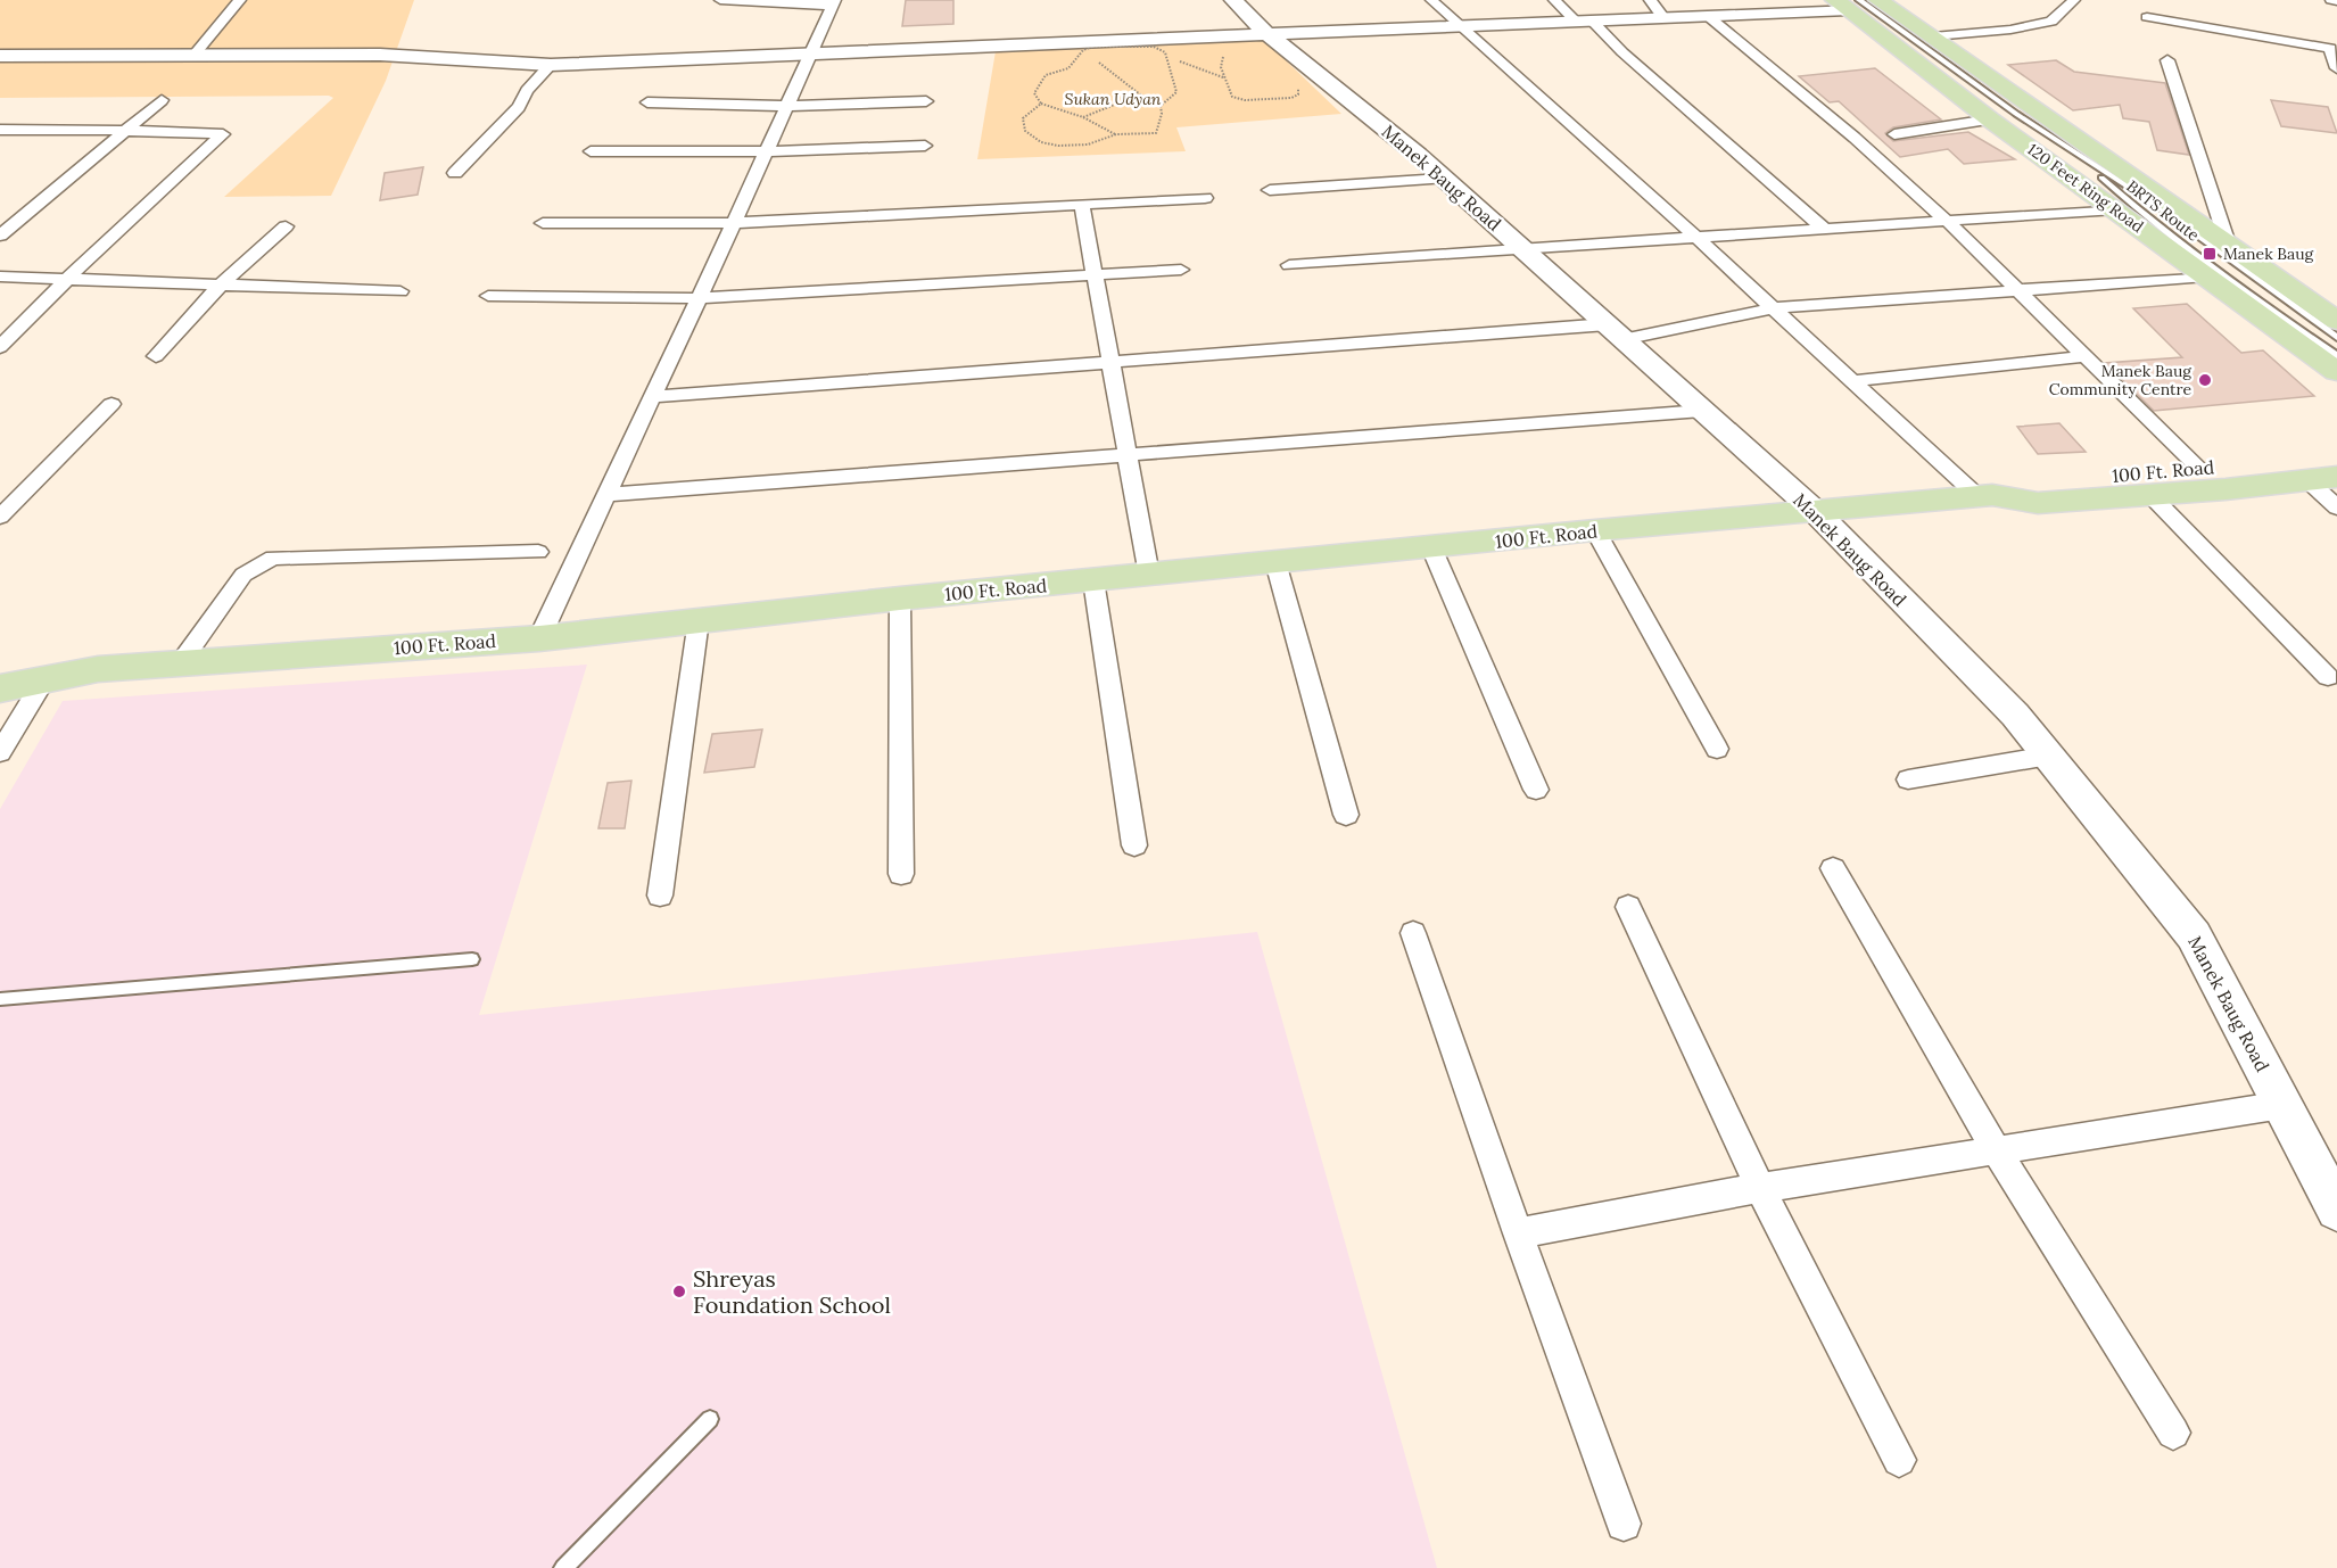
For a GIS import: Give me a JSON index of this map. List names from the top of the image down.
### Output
{
  "streets": {
    "main road": ["120 Feet Ring Road", "100 Ft. Road"],
    "street": ["Manek Baug Road"],
    "lane": ["BRTS Route"]
  },
  "crossings": [
    ["Manek Baug Road", "100 Ft. Road"],
    ["120 Feet Ring Road", "BRTS Route"]
  ],
  "parks": ["Sukan Udyan"],
  "places": {
    "transit": ["Manek Baug"],
    "other": ["Manek Baug Community Centre", "Shreyas Foundation School"]
  }
}
